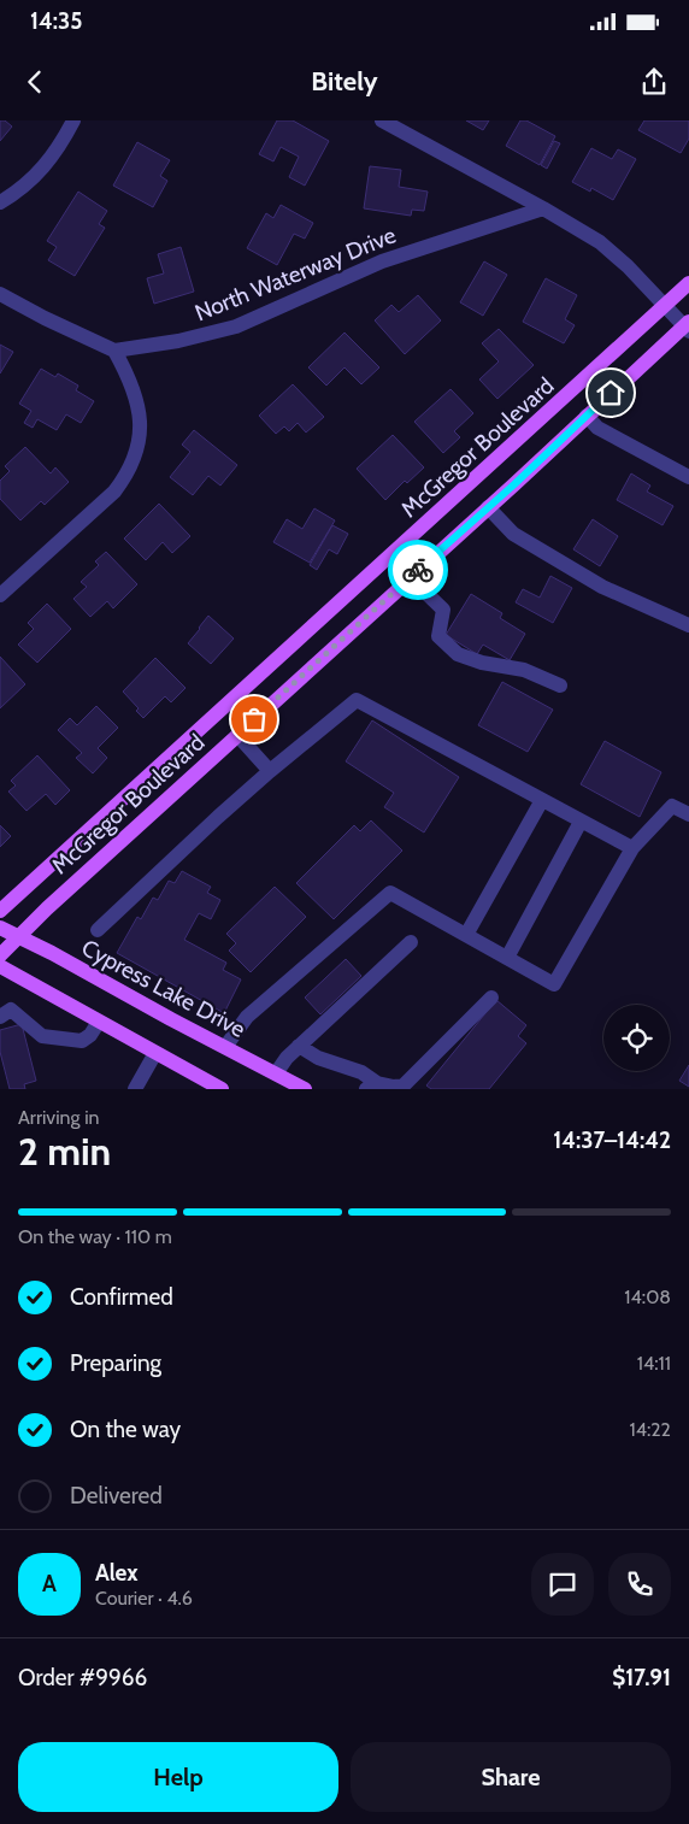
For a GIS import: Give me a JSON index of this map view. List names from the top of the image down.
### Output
{
  "streets": {
    "main road": ["McGregor Boulevard", "Cypress Lake Drive"],
    "street": ["North Waterway Drive"]
  },
  "crossings": [
    ["McGregor Boulevard", "Cypress Lake Drive"]
  ],
  "page": {
    "status": "14:35",
    "header": "Bitely",
    "heading": ["2 min", "Arriving in", "14:37–14:42"],
    "panel": [
      "Alex",
      "Courier · 4.6",
      "Order #9966",
      "$17.91"
    ],
    "bar": "On the way · 110 m",
    "list": [
      ["Confirmed", "14:08"],
      ["Preparing", "14:11"],
      ["On the way", "14:22"],
      "Delivered"
    ],
    "round": "A",
    "buttons": ["Help", "Share"]
  }
}
